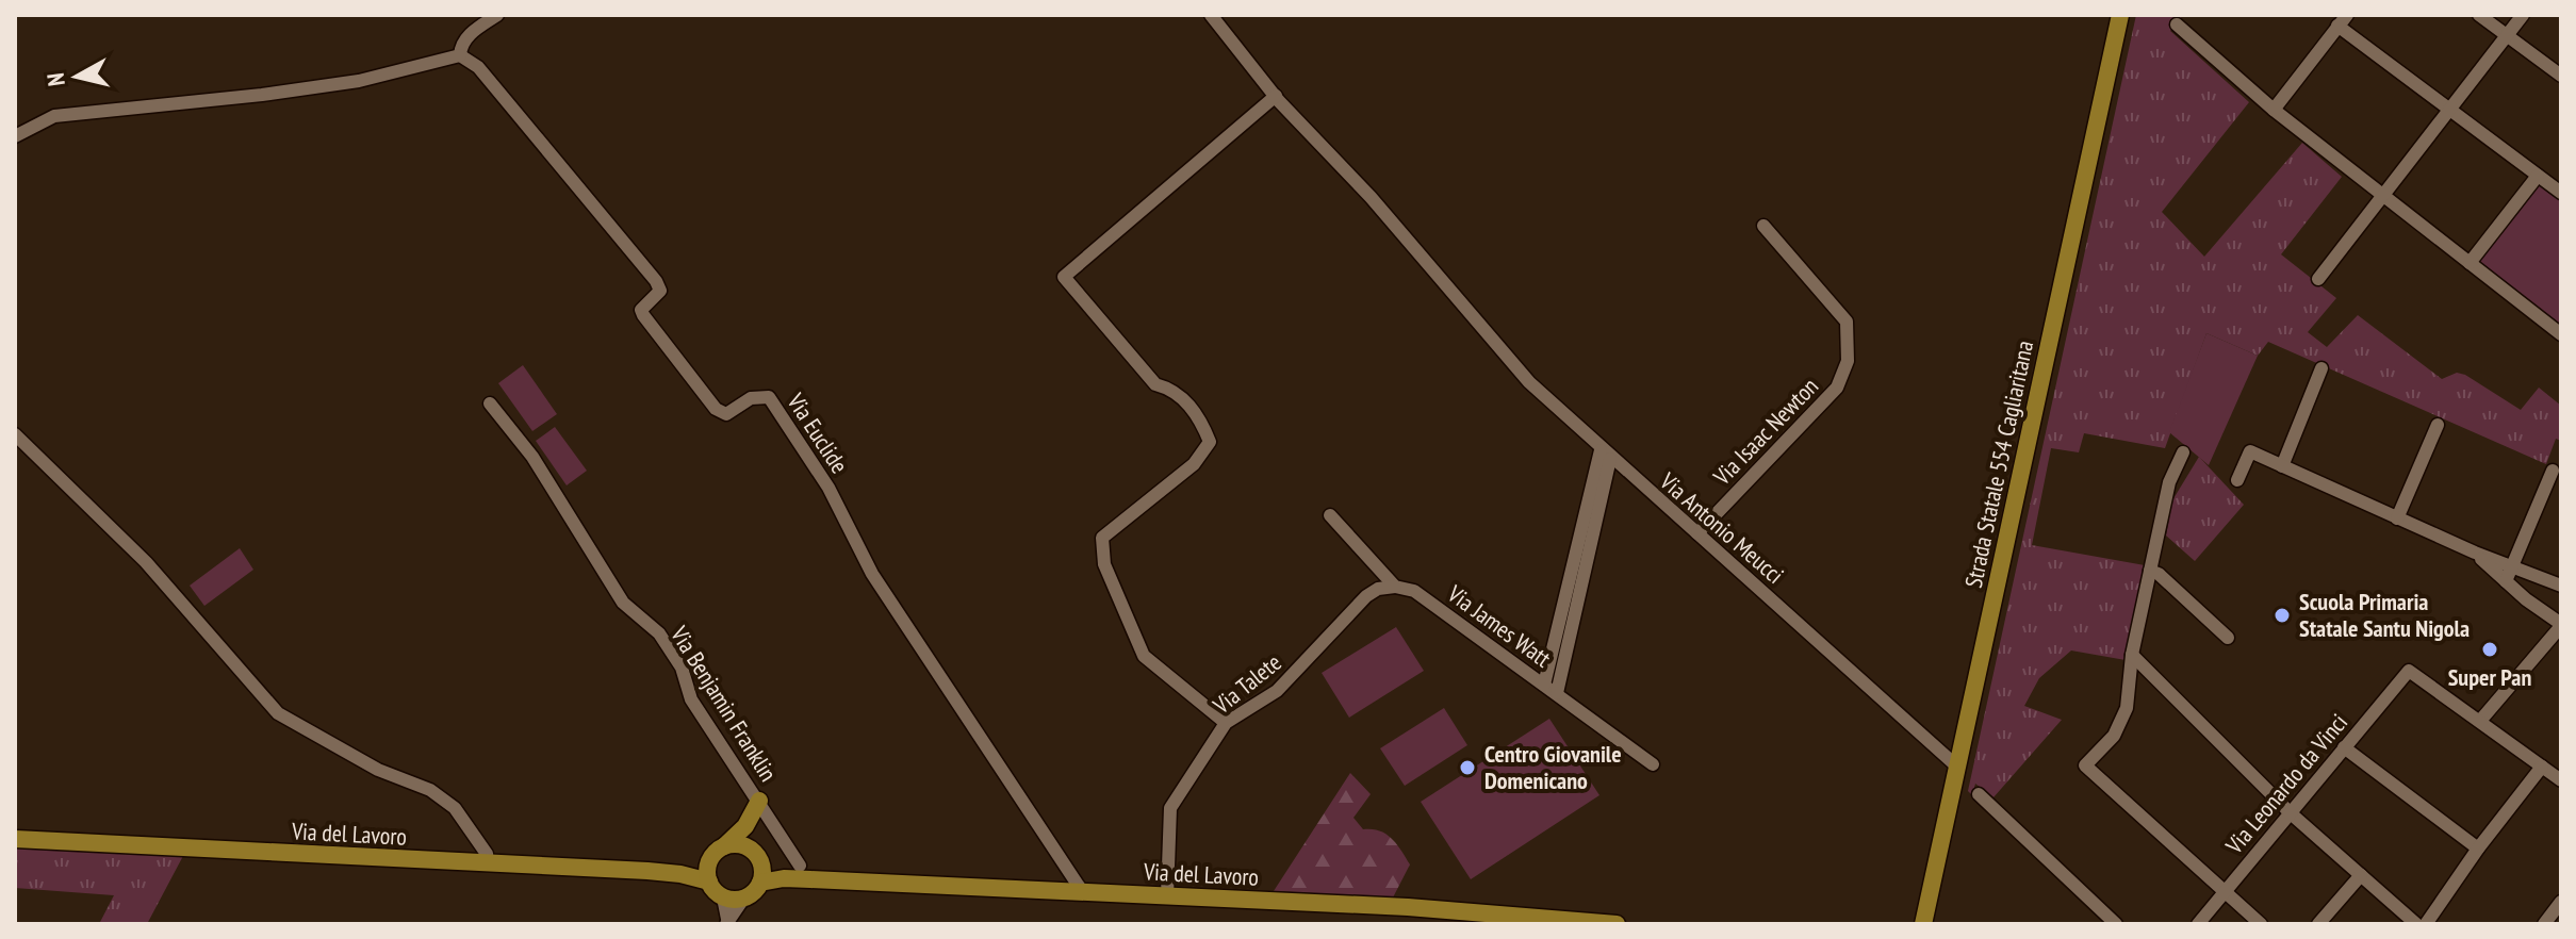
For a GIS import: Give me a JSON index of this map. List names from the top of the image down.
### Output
{
  "streets": {
    "main road": ["Strada Statale 554 Cagliaritana", "Via del Lavoro"],
    "street": [
      "Via Isaac Newton",
      "Via Euclide",
      "Via Antonio Meucci",
      "Via James Watt",
      "Via Talete",
      "Via Benjamin Franklin",
      "Via Leonardo da Vinci"
    ]
  },
  "crossings": [
    ["Via Isaac Newton", "Via Antonio Meucci"],
    ["Via Euclide", "Via del Lavoro"],
    ["Strada Statale 554 Cagliaritana", "Via Antonio Meucci"],
    ["Via James Watt", "Via Talete"],
    ["Via Talete", "Via del Lavoro"]
  ],
  "places": ["Scuola Primaria Statale Santu Nigola", "Super Pan", "Centro Giovanile Domenicano"],
  "north": "left"
}
